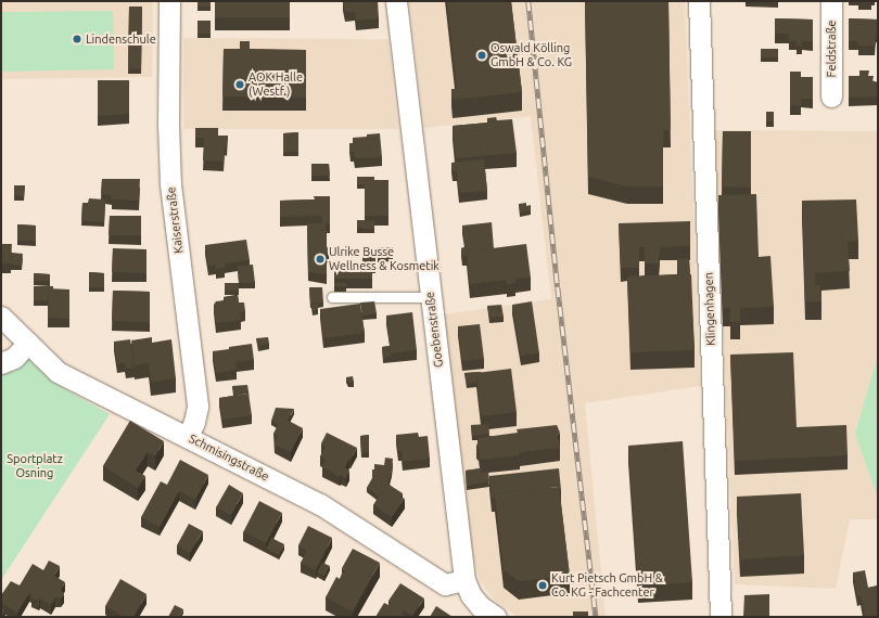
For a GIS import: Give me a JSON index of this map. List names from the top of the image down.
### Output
{
  "streets": {
    "street": [
      "Feldstraße",
      "Kaiserstraße",
      "Klingenhagen",
      "Goebenstraße",
      "Schmisingstraße"
    ]
  },
  "crossings": [
    ["Kaiserstraße", "Schmisingstraße"],
    ["Goebenstraße", "Schmisingstraße"]
  ],
  "parks": ["Sportplatz Osning"],
  "places": [
    "Lindenschule",
    "Oswald Kölling GmbH & Co. KG",
    "AOK Halle (Westf.)",
    "Ulrike Busse Wellness & Kosmetik",
    "Kurt Pietsch GmbH & Co. KG - Fachcenter"
  ]
}
